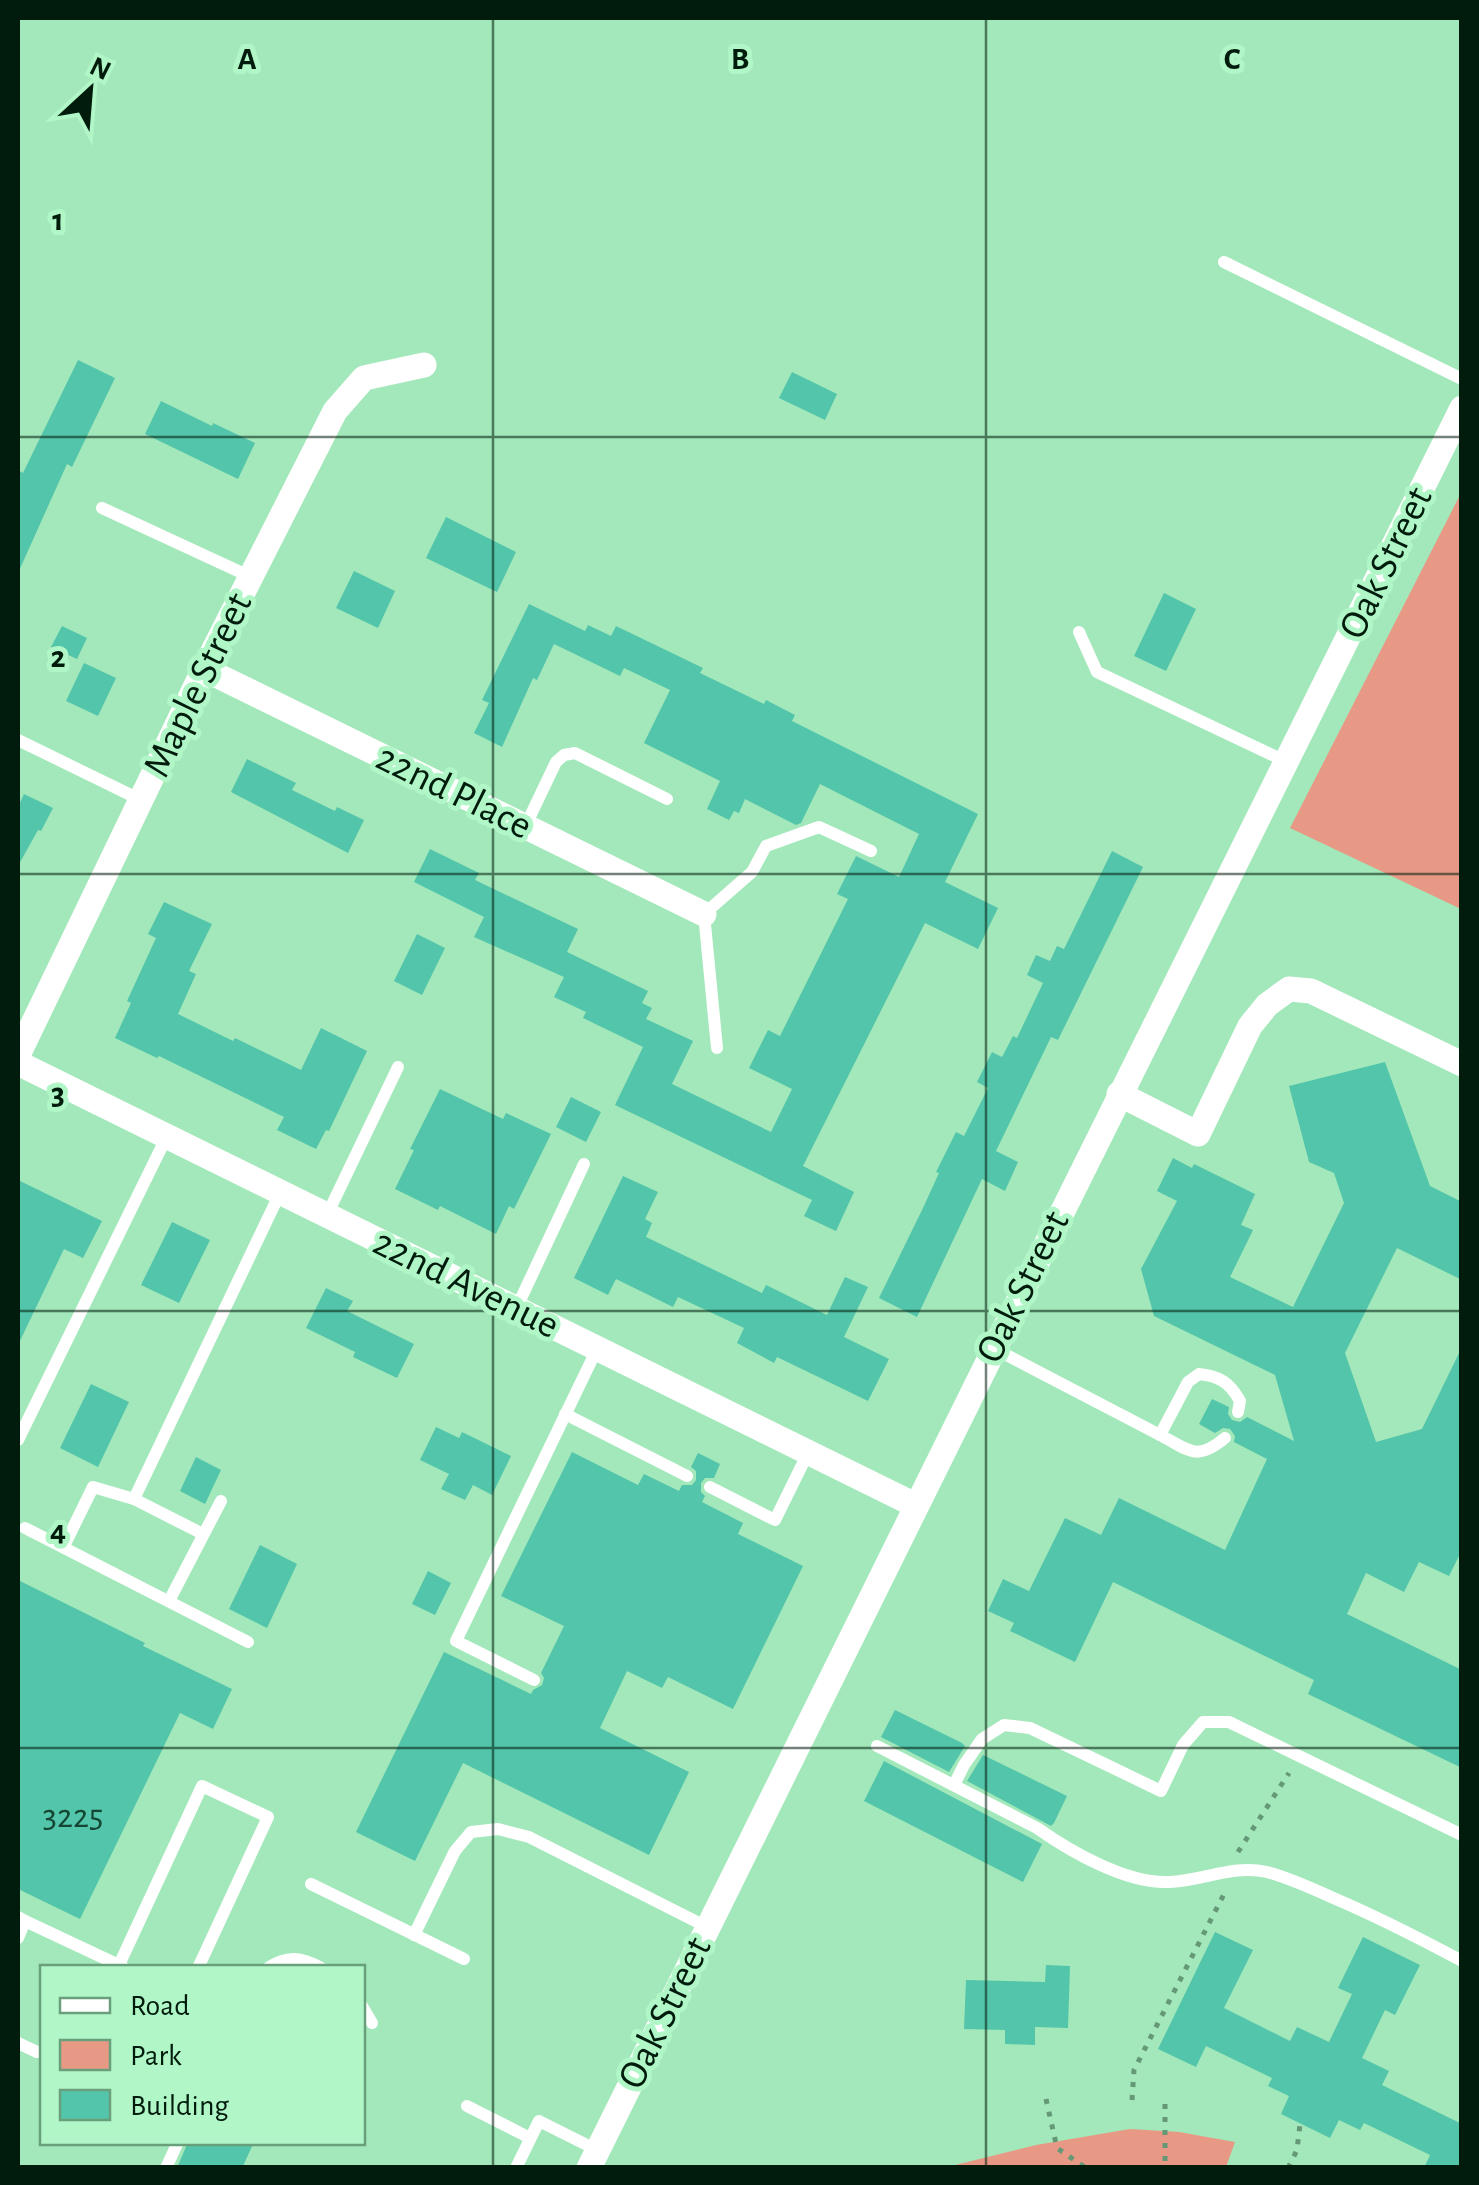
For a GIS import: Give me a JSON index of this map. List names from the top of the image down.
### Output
{
  "streets": {
    "street": [
      "Oak Street",
      "Maple Street",
      "22nd Place",
      "22nd Avenue"
    ]
  },
  "crossings": [
    ["Oak Street", "22nd Avenue"],
    ["Maple Street", "22nd Place"]
  ],
  "house_numbers": ["3225"],
  "legend": ["Road", "Park", "Building"],
  "north": "top right",
  "grid": {
    "columns": ["A", "B", "C"],
    "rows": [
      "1",
      "2",
      "3",
      "4"
    ]
  }
}
